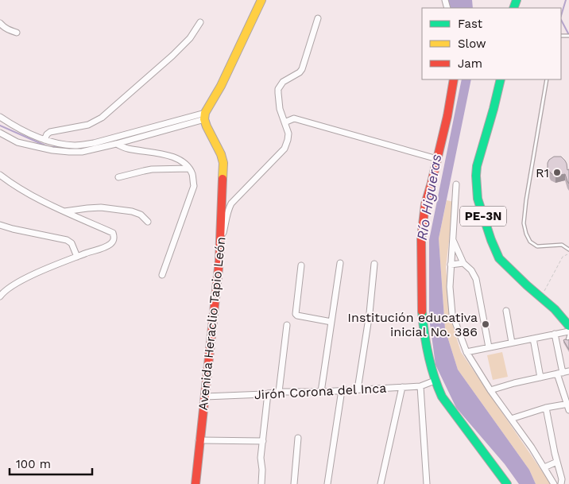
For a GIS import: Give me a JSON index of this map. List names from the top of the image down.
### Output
{
  "streets": {
    "main road": ["PE-3N", "Avenida Heraclio Tapio León"],
    "street": ["Jirón Corona del Inca"]
  },
  "crossings": [
    ["Avenida Heraclio Tapio León", "Jirón Corona del Inca"]
  ],
  "water": ["Río Higueras"],
  "places": ["R1", "Institución educativa inicial No. 386"],
  "legend": ["Fast", "Slow", "Jam"],
  "scale_bar": "100 m"
}
